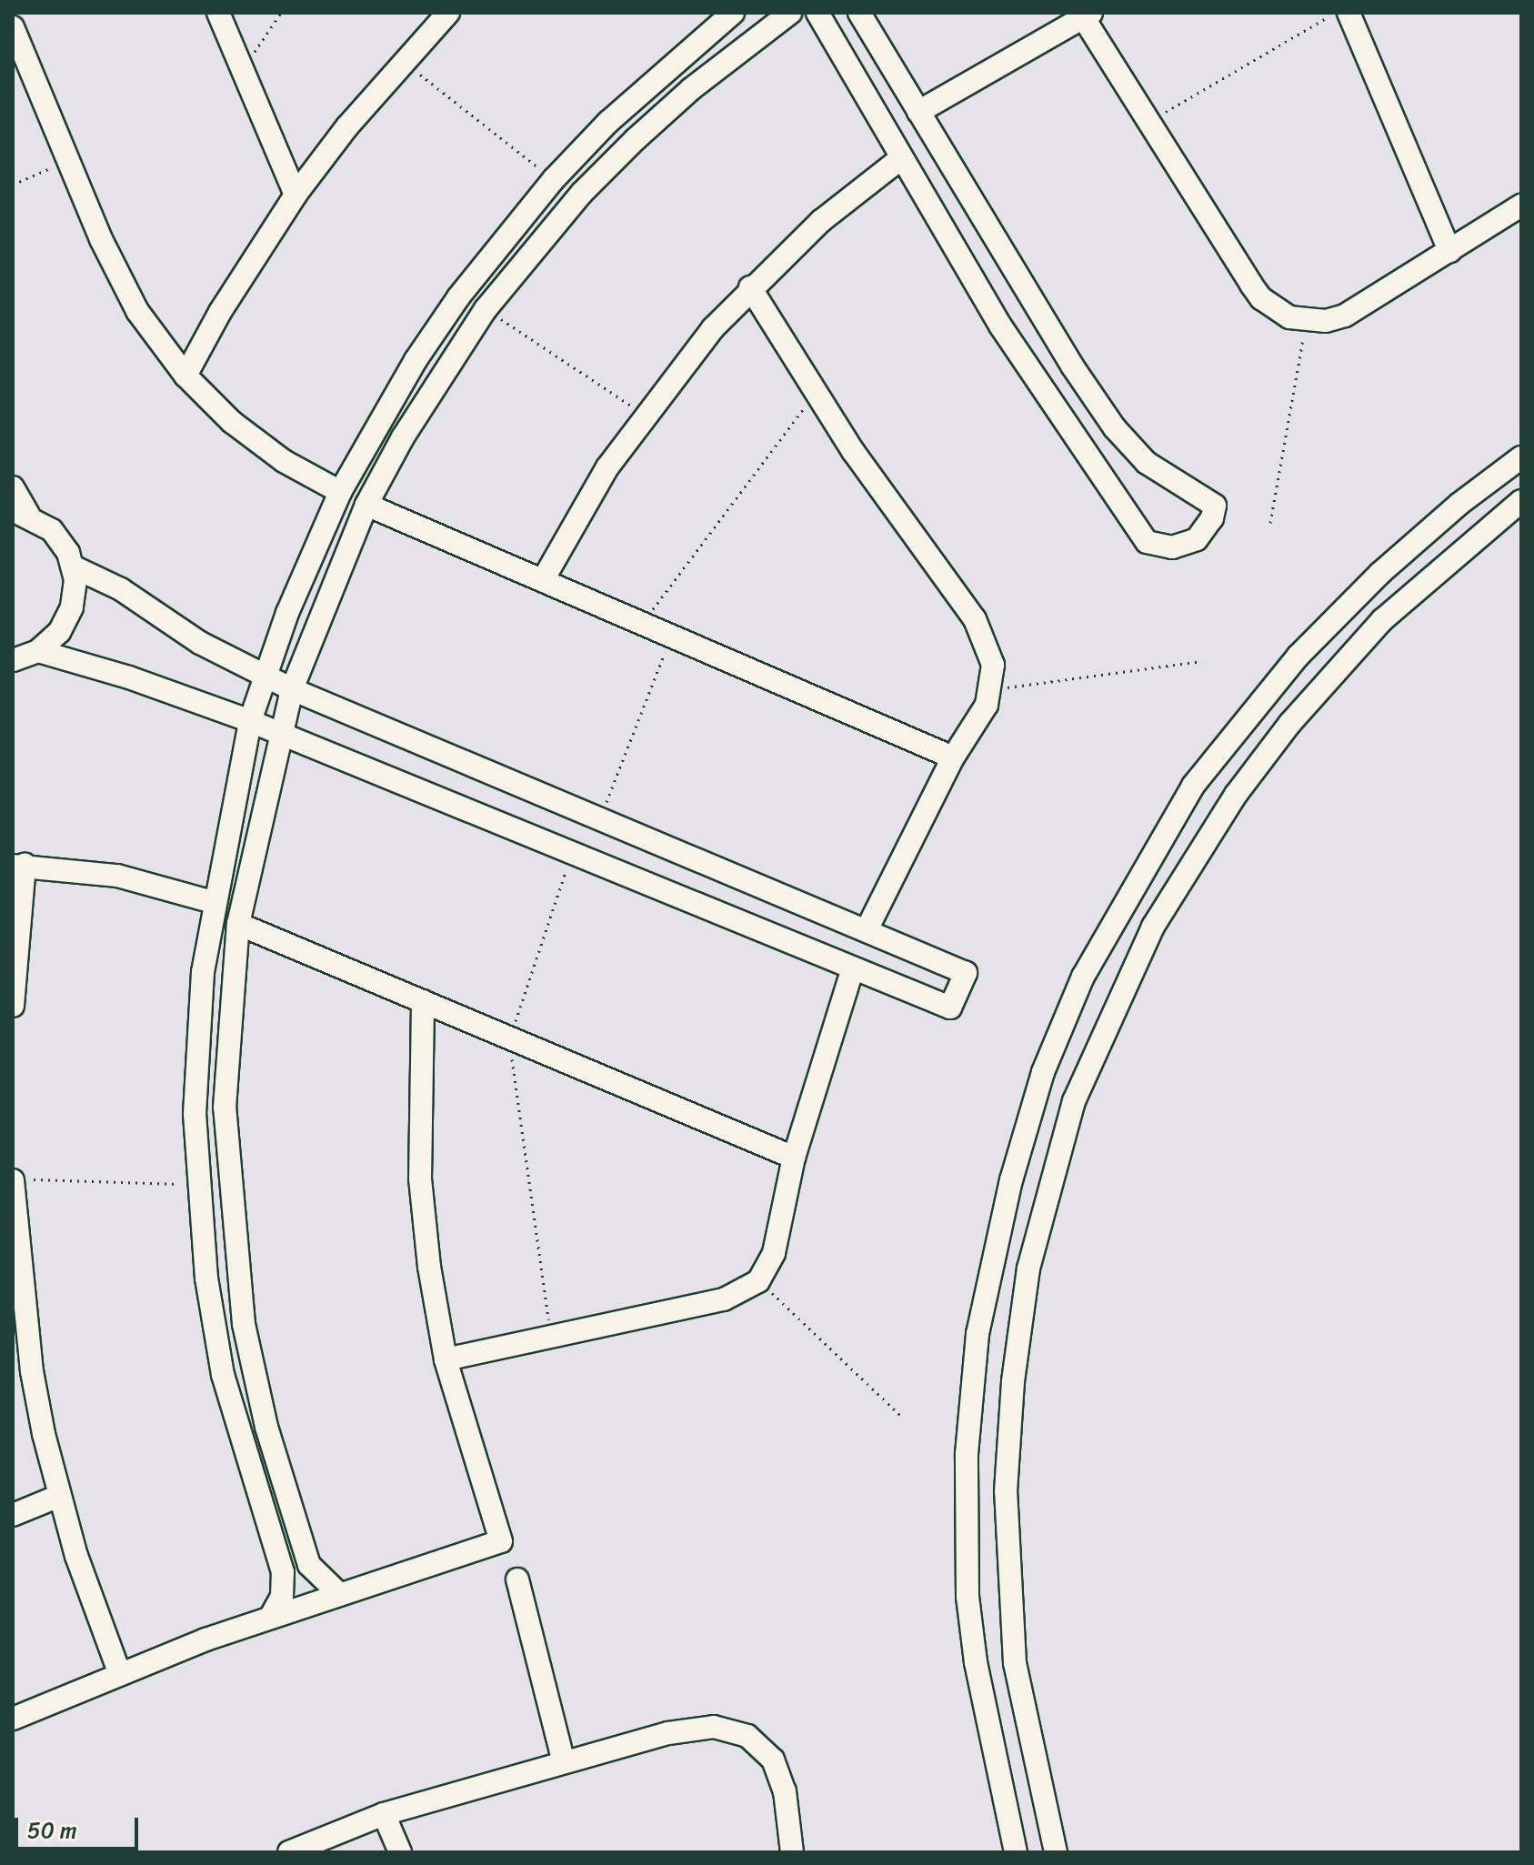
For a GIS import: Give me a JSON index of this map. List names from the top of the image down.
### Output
{
  "scale_bar": "50 m"
}
